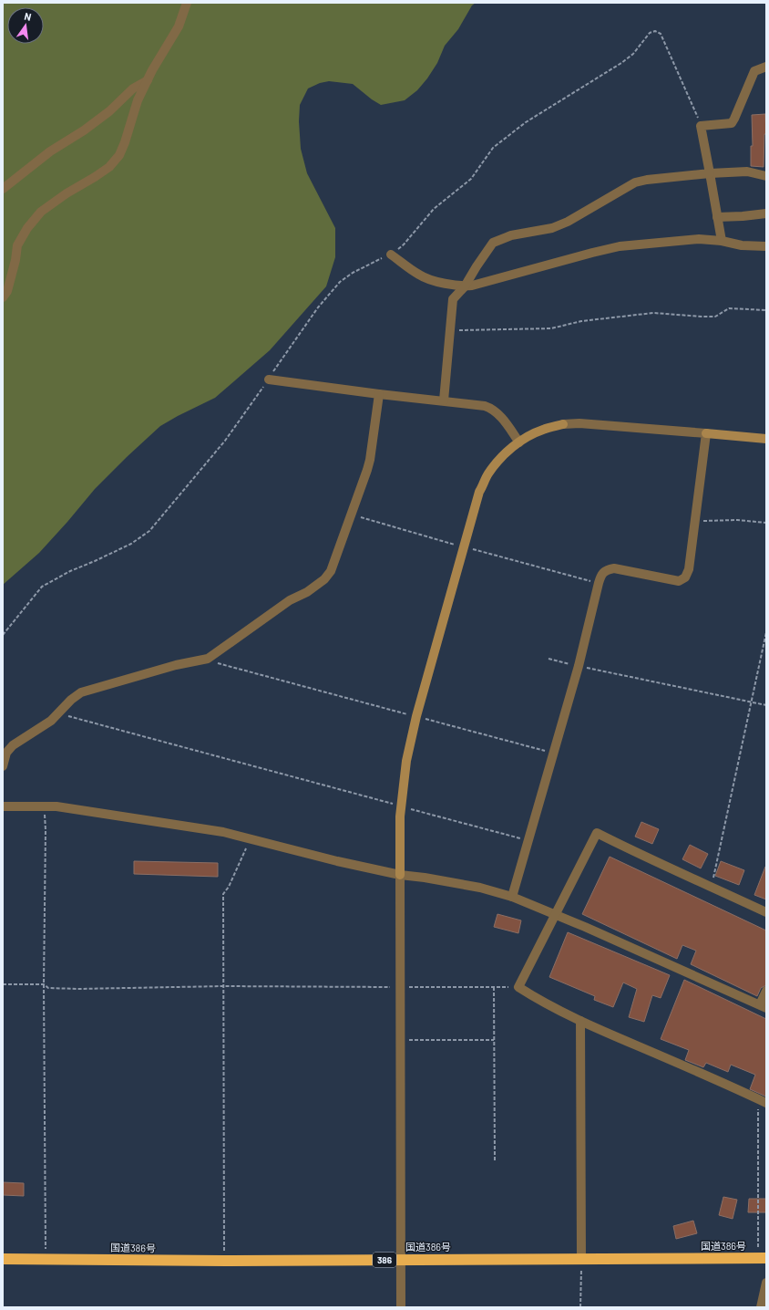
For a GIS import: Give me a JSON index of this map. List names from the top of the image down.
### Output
{
  "streets": {
    "highway": ["国道386号", "386"]
  },
  "north": "top"
}
